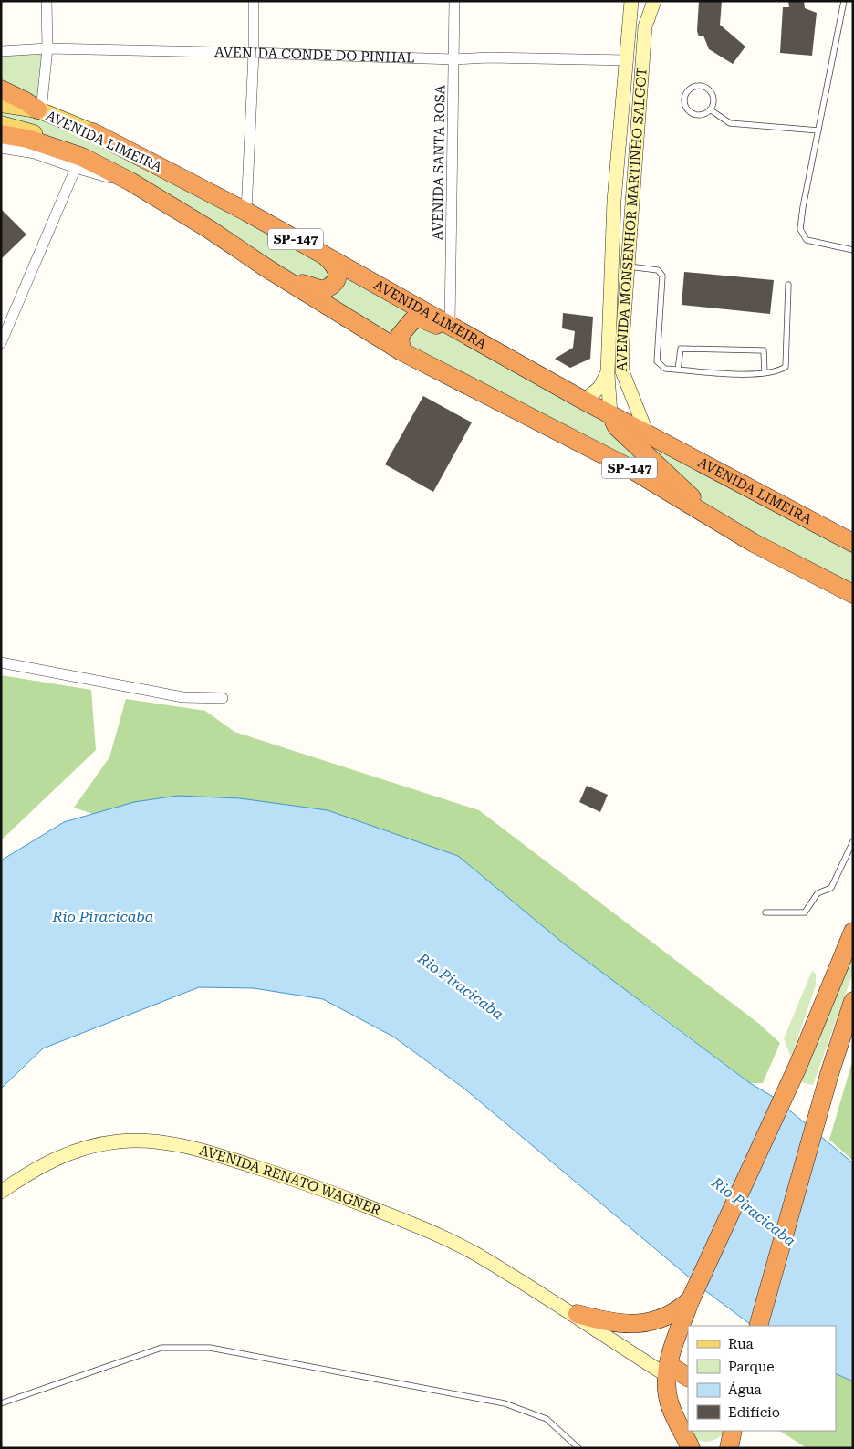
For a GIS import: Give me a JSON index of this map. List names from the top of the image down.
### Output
{
  "streets": {
    "highway": ["AVENIDA LIMEIRA", "SP-147"],
    "main road": ["AVENIDA MONSENHOR MARTINHO SALGOT", "AVENIDA RENATO WAGNER"],
    "street": ["AVENIDA CONDE DO PINHAL", "AVENIDA SANTA ROSA"]
  },
  "crossings": [
    ["AVENIDA CONDE DO PINHAL", "AVENIDA SANTA ROSA"],
    ["AVENIDA CONDE DO PINHAL", "AVENIDA MONSENHOR MARTINHO SALGOT"],
    ["AVENIDA LIMEIRA", "AVENIDA SANTA ROSA"],
    ["AVENIDA LIMEIRA", "AVENIDA MONSENHOR MARTINHO SALGOT"]
  ],
  "water": ["Rio Piracicaba"],
  "legend": [
    "Rua",
    "Parque",
    "Água",
    "Edifício"
  ]
}
